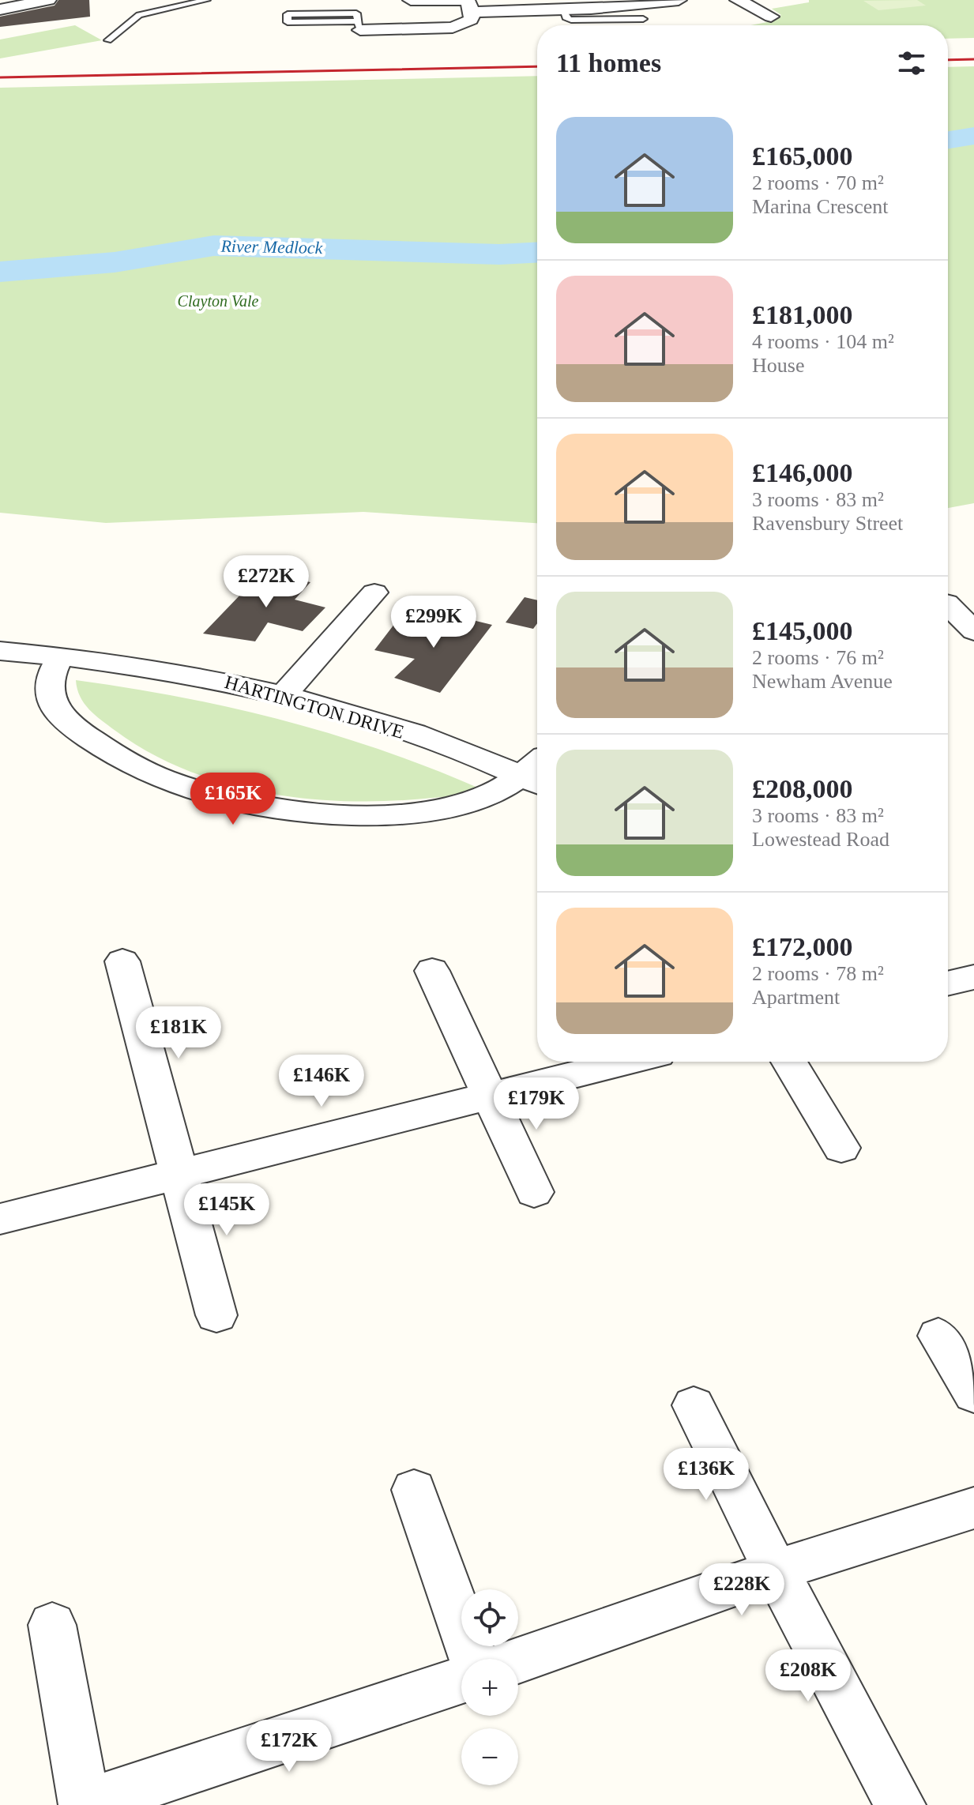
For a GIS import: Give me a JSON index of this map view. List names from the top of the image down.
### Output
{
  "streets": {
    "street": ["HARTINGTON DRIVE"]
  },
  "water": ["River Medlock"],
  "parks": ["Clayton Vale"],
  "page": {
    "heading": "11 homes",
    "list": [
      {
        "name": "£165,000",
        "note": "2 rooms · 70 m² · Marina Crescent"
      },
      {
        "name": "£181,000",
        "note": "4 rooms · 104 m² · House"
      },
      {
        "name": "£146,000",
        "note": "3 rooms · 83 m² · Ravensbury Street"
      },
      {
        "name": "£145,000",
        "note": "2 rooms · 76 m² · Newham Avenue"
      },
      {
        "name": "£208,000",
        "note": "3 rooms · 83 m² · Lowestead Road"
      },
      {
        "name": "£172,000",
        "note": "2 rooms · 78 m² · Apartment"
      }
    ],
    "price": [
      "£272K",
      "£299K",
      "£165K",
      "£181K",
      "£146K",
      "£179K",
      "£145K",
      "£136K",
      "£228K",
      "£208K",
      "£172K"
    ],
    "map_buttons": ["+", "−"]
  }
}
